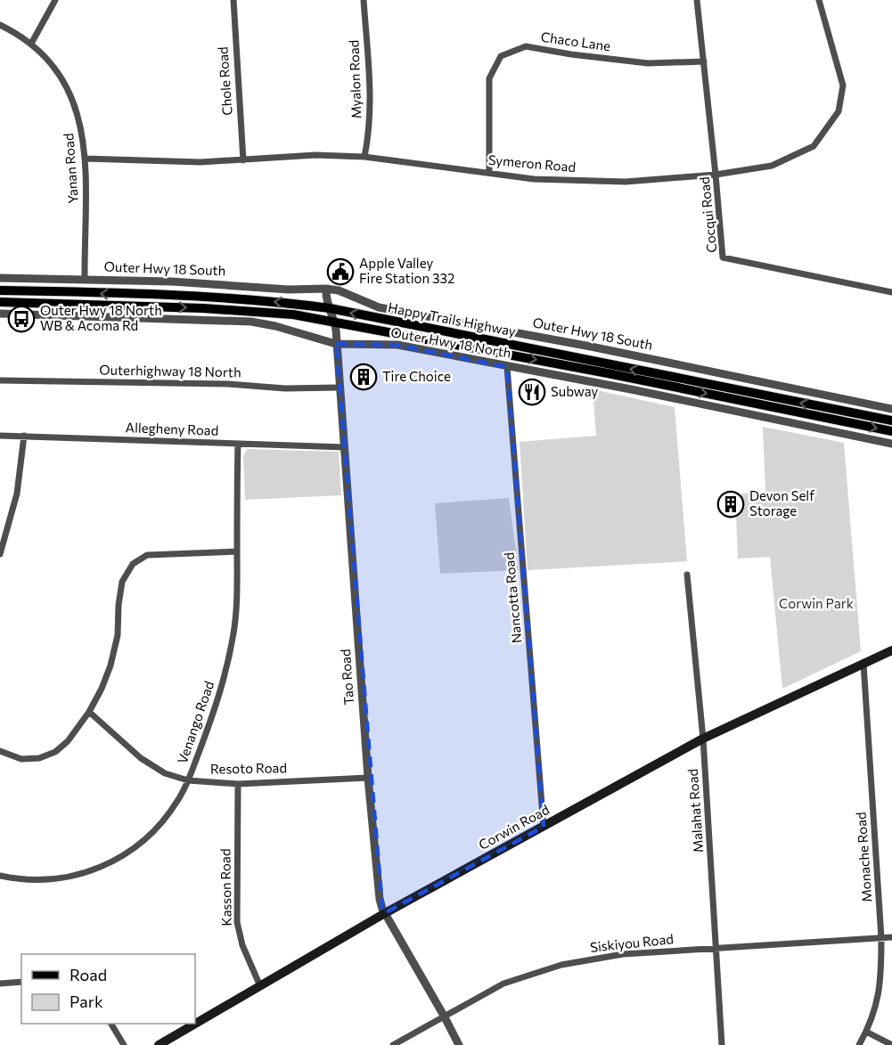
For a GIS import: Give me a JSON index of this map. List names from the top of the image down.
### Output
{
  "streets": {
    "main road": ["Happy Trails Highway", "Corwin Road"],
    "street": [
      "Chaco Lane",
      "Myalon Road",
      "Chole Road",
      "Symeron Road",
      "Yanan Road",
      "Cocqui Road",
      "Outer Hwy 18 South",
      "Outer Hwy 18 North",
      "Outerhighway 18 North",
      "Allegheny Road",
      "Nancotta Road",
      "Tao Road",
      "Venango Road",
      "Resoto Road",
      "Malahat Road",
      "Monache Road",
      "Kasson Road",
      "Siskiyou Road"
    ]
  },
  "crossings": [
    ["Chaco Lane", "Symeron Road"],
    ["Chaco Lane", "Cocqui Road"],
    ["Myalon Road", "Symeron Road"],
    ["Chole Road", "Symeron Road"],
    ["Symeron Road", "Yanan Road"],
    ["Symeron Road", "Cocqui Road"],
    ["Yanan Road", "Outer Hwy 18 South"],
    ["Outer Hwy 18 South", "Tao Road"],
    ["Happy Trails Highway", "Tao Road"],
    ["Outer Hwy 18 North", "Nancotta Road"],
    ["Outer Hwy 18 North", "Tao Road"],
    ["Outerhighway 18 North", "Tao Road"],
    ["Allegheny Road", "Tao Road"],
    ["Allegheny Road", "Venango Road"],
    ["Nancotta Road", "Corwin Road"],
    ["Tao Road", "Resoto Road"],
    ["Tao Road", "Corwin Road"],
    ["Tao Road", "Siskiyou Road"],
    ["Venango Road", "Resoto Road"],
    ["Resoto Road", "Kasson Road"],
    ["Malahat Road", "Corwin Road"],
    ["Malahat Road", "Siskiyou Road"],
    ["Corwin Road", "Monache Road"],
    ["Corwin Road", "Kasson Road"],
    ["Monache Road", "Siskiyou Road"]
  ],
  "parks": ["Corwin Park"],
  "places": {
    "public building": ["Apple Valley Fire Station 332"],
    "bus stop": ["Outer Hwy 18 North WB & Acoma Rd"],
    "building": ["Tire Choice", "Devon Self Storage"],
    "restaurant": ["Subway"]
  },
  "legend": ["Road", "Park"]
}
